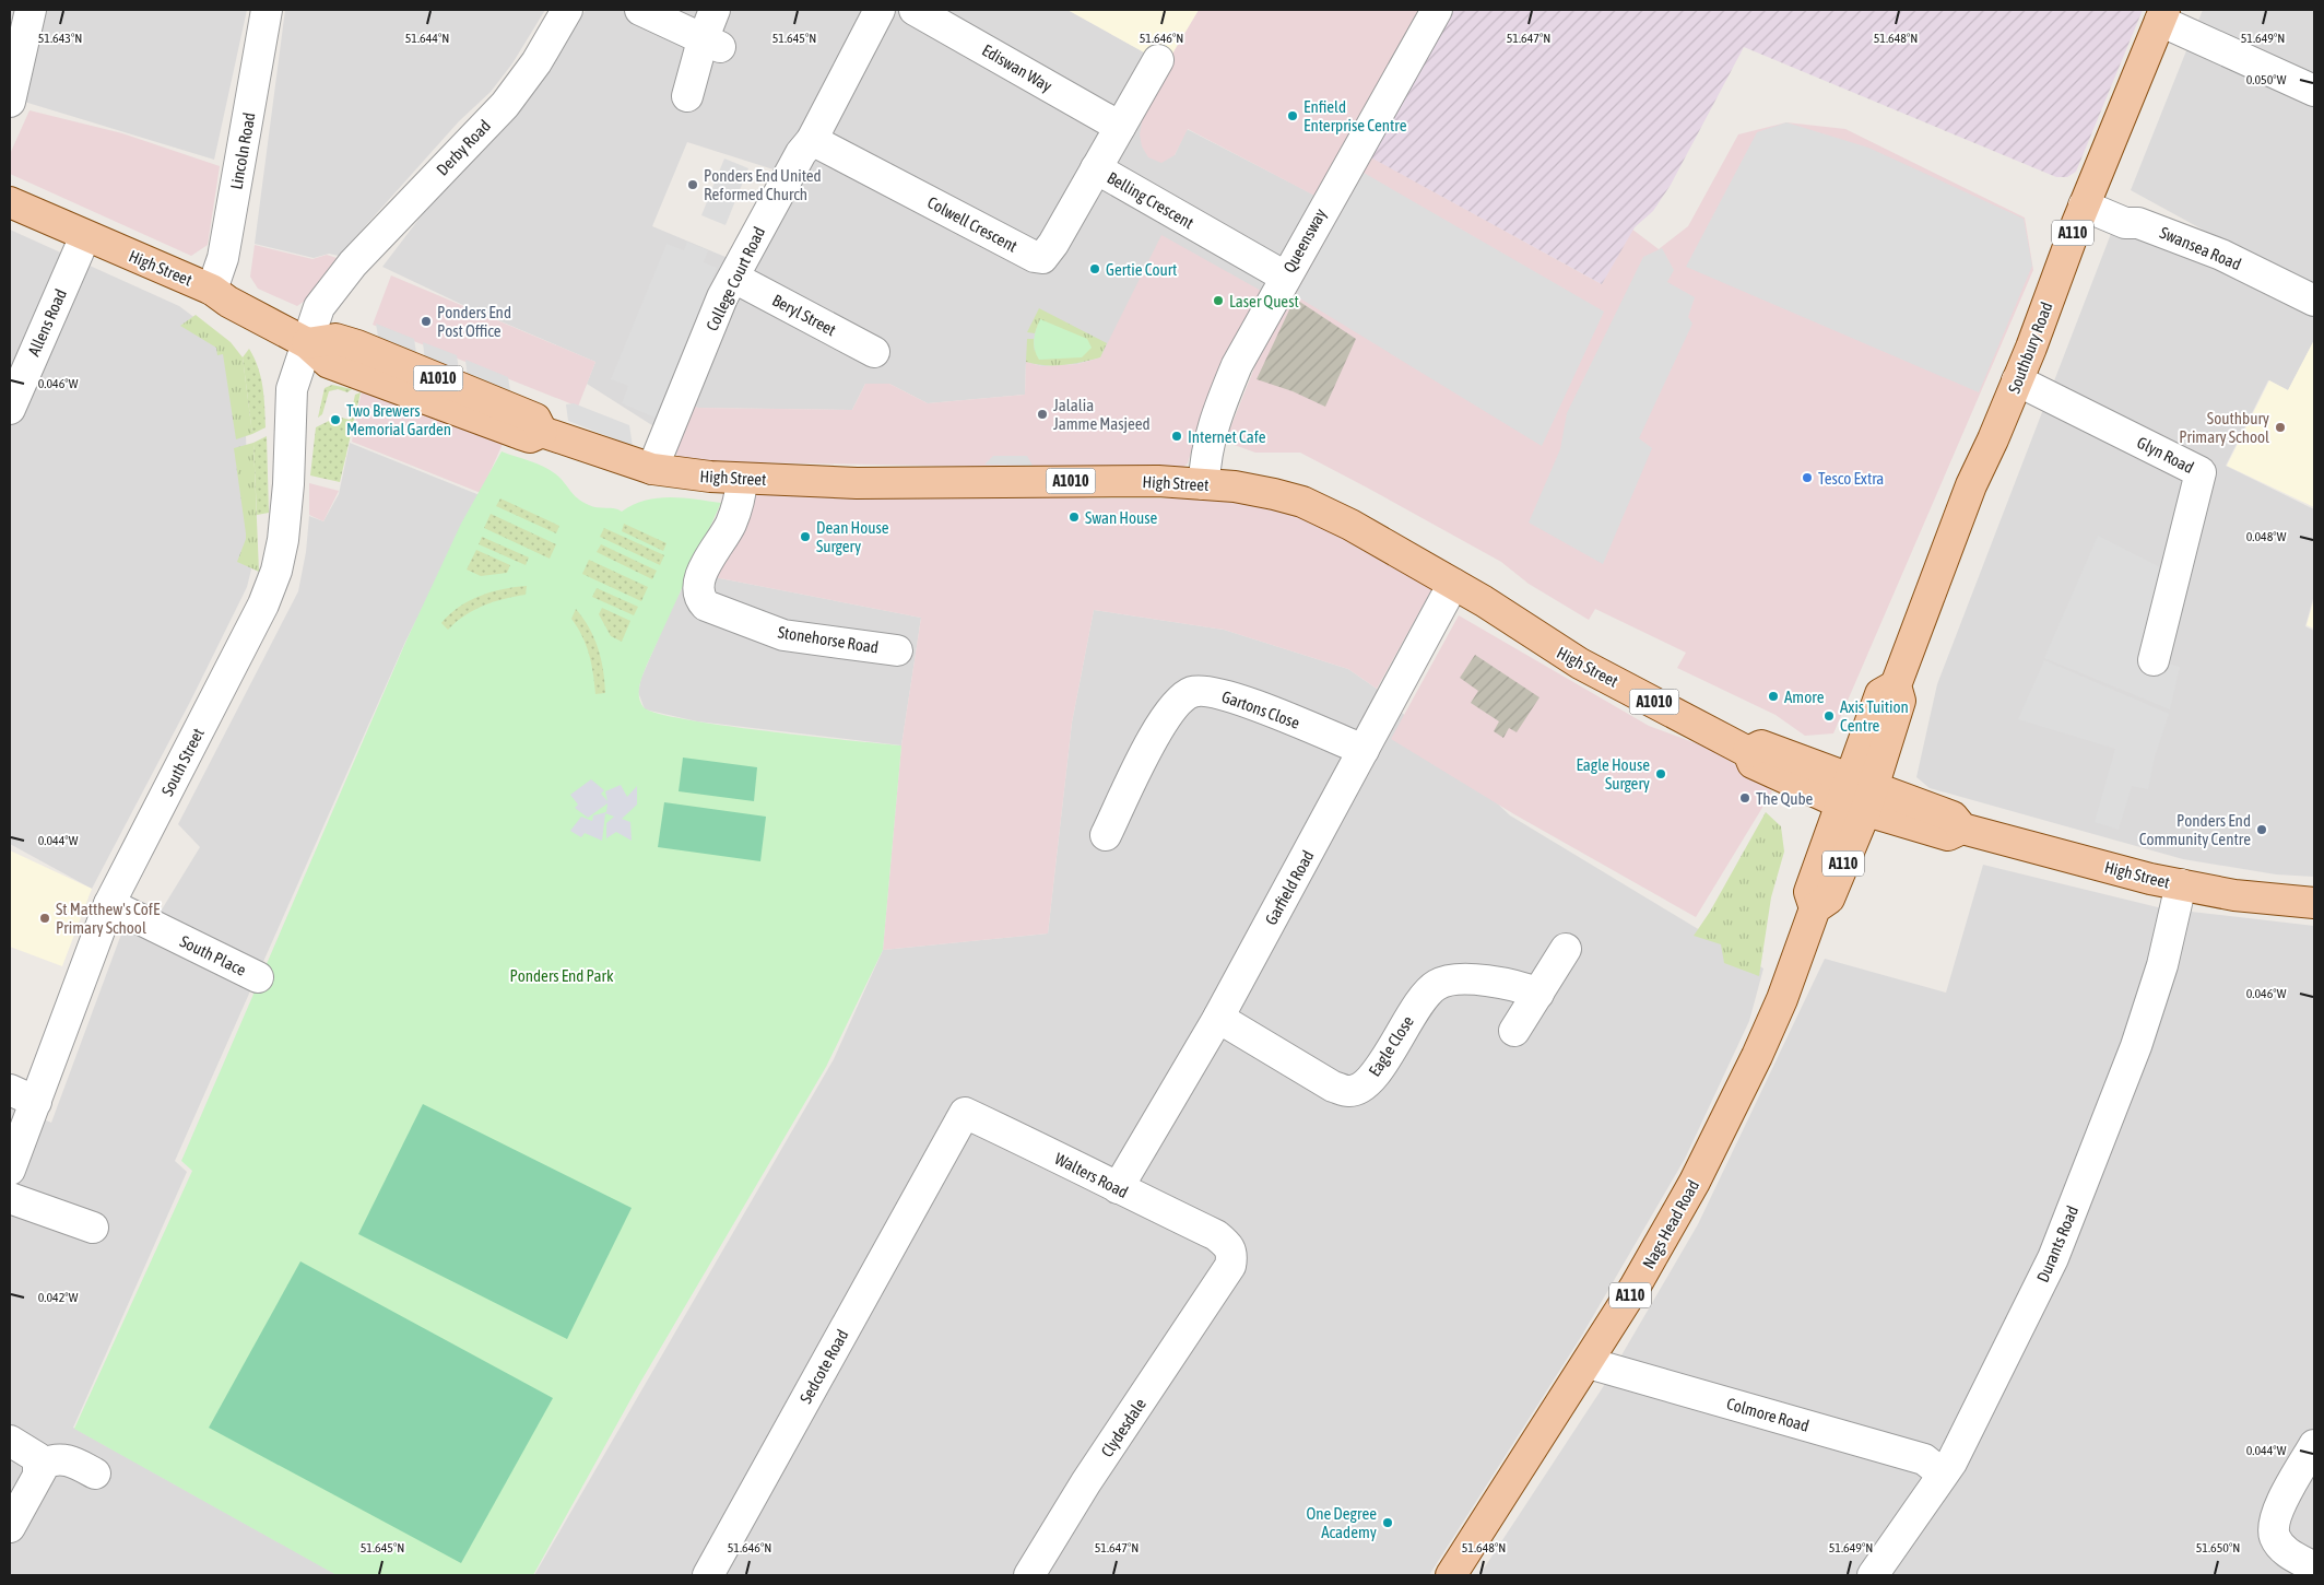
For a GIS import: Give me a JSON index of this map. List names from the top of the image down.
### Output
{
  "streets": {
    "main road": [
      "A110",
      "High Street",
      "Southbury Road",
      "A1010",
      "Nags Head Road"
    ],
    "street": [
      "Ediswan Way",
      "Derby Road",
      "Lincoln Road",
      "Belling Crescent",
      "Colwell Crescent",
      "Queensway",
      "Swansea Road",
      "College Court Road",
      "Beryl Street",
      "Allens Road",
      "Glyn Road",
      "Stonehorse Road",
      "Gartons Close",
      "South Street",
      "Garfield Road",
      "South Place",
      "Eagle Close",
      "Walters Road",
      "Durants Road",
      "Sedcote Road",
      "Colmore Road",
      "Clydesdale"
    ]
  },
  "crossings": [
    ["Ediswan Way", "Belling Crescent"],
    ["Derby Road", "High Street"],
    ["Derby Road", "South Street"],
    ["Lincoln Road", "High Street"],
    ["Belling Crescent", "Colwell Crescent"],
    ["Belling Crescent", "Queensway"],
    ["Colwell Crescent", "College Court Road"],
    ["Queensway", "High Street"],
    ["Swansea Road", "Southbury Road"],
    ["High Street", "College Court Road"],
    ["High Street", "Allens Road"],
    ["High Street", "Southbury Road"],
    ["High Street", "Stonehorse Road"],
    ["High Street", "South Street"],
    ["High Street", "Garfield Road"],
    ["High Street", "Nags Head Road"],
    ["High Street", "Durants Road"],
    ["College Court Road", "Beryl Street"],
    ["Southbury Road", "Glyn Road"],
    ["Southbury Road", "Nags Head Road"],
    ["Gartons Close", "Garfield Road"],
    ["South Street", "South Place"],
    ["Garfield Road", "Eagle Close"],
    ["Garfield Road", "Walters Road"],
    ["Walters Road", "Sedcote Road"],
    ["Walters Road", "Clydesdale"],
    ["Nags Head Road", "Colmore Road"],
    ["Durants Road", "Colmore Road"]
  ],
  "parks": ["Ponders End Park"],
  "places": [
    "Enfield Enterprise Centre",
    "Ponders End United Reformed Church",
    "Gertie Court",
    "Laser Quest",
    "Ponders End Post Office",
    "Jalalia Jamme Masjeed",
    "Two Brewers Memorial Garden",
    "Southbury Primary School",
    "Internet Cafe",
    "Tesco Extra",
    "Swan House",
    "Dean House Surgery",
    "Amore",
    "Axis Tuition Centre",
    "Eagle House Surgery",
    "The Qube",
    "Ponders End Community Centre",
    "St Matthew's CofE Primary School",
    "One Degree Academy"
  ],
  "coordinates": [
    "51.643°N",
    "51.644°N",
    "51.645°N",
    "51.646°N",
    "51.647°N",
    "51.648°N",
    "51.649°N",
    "0.050°W",
    "0.046°W",
    "0.048°W",
    "0.044°W",
    "0.042°W",
    "51.650°N"
  ]
}
